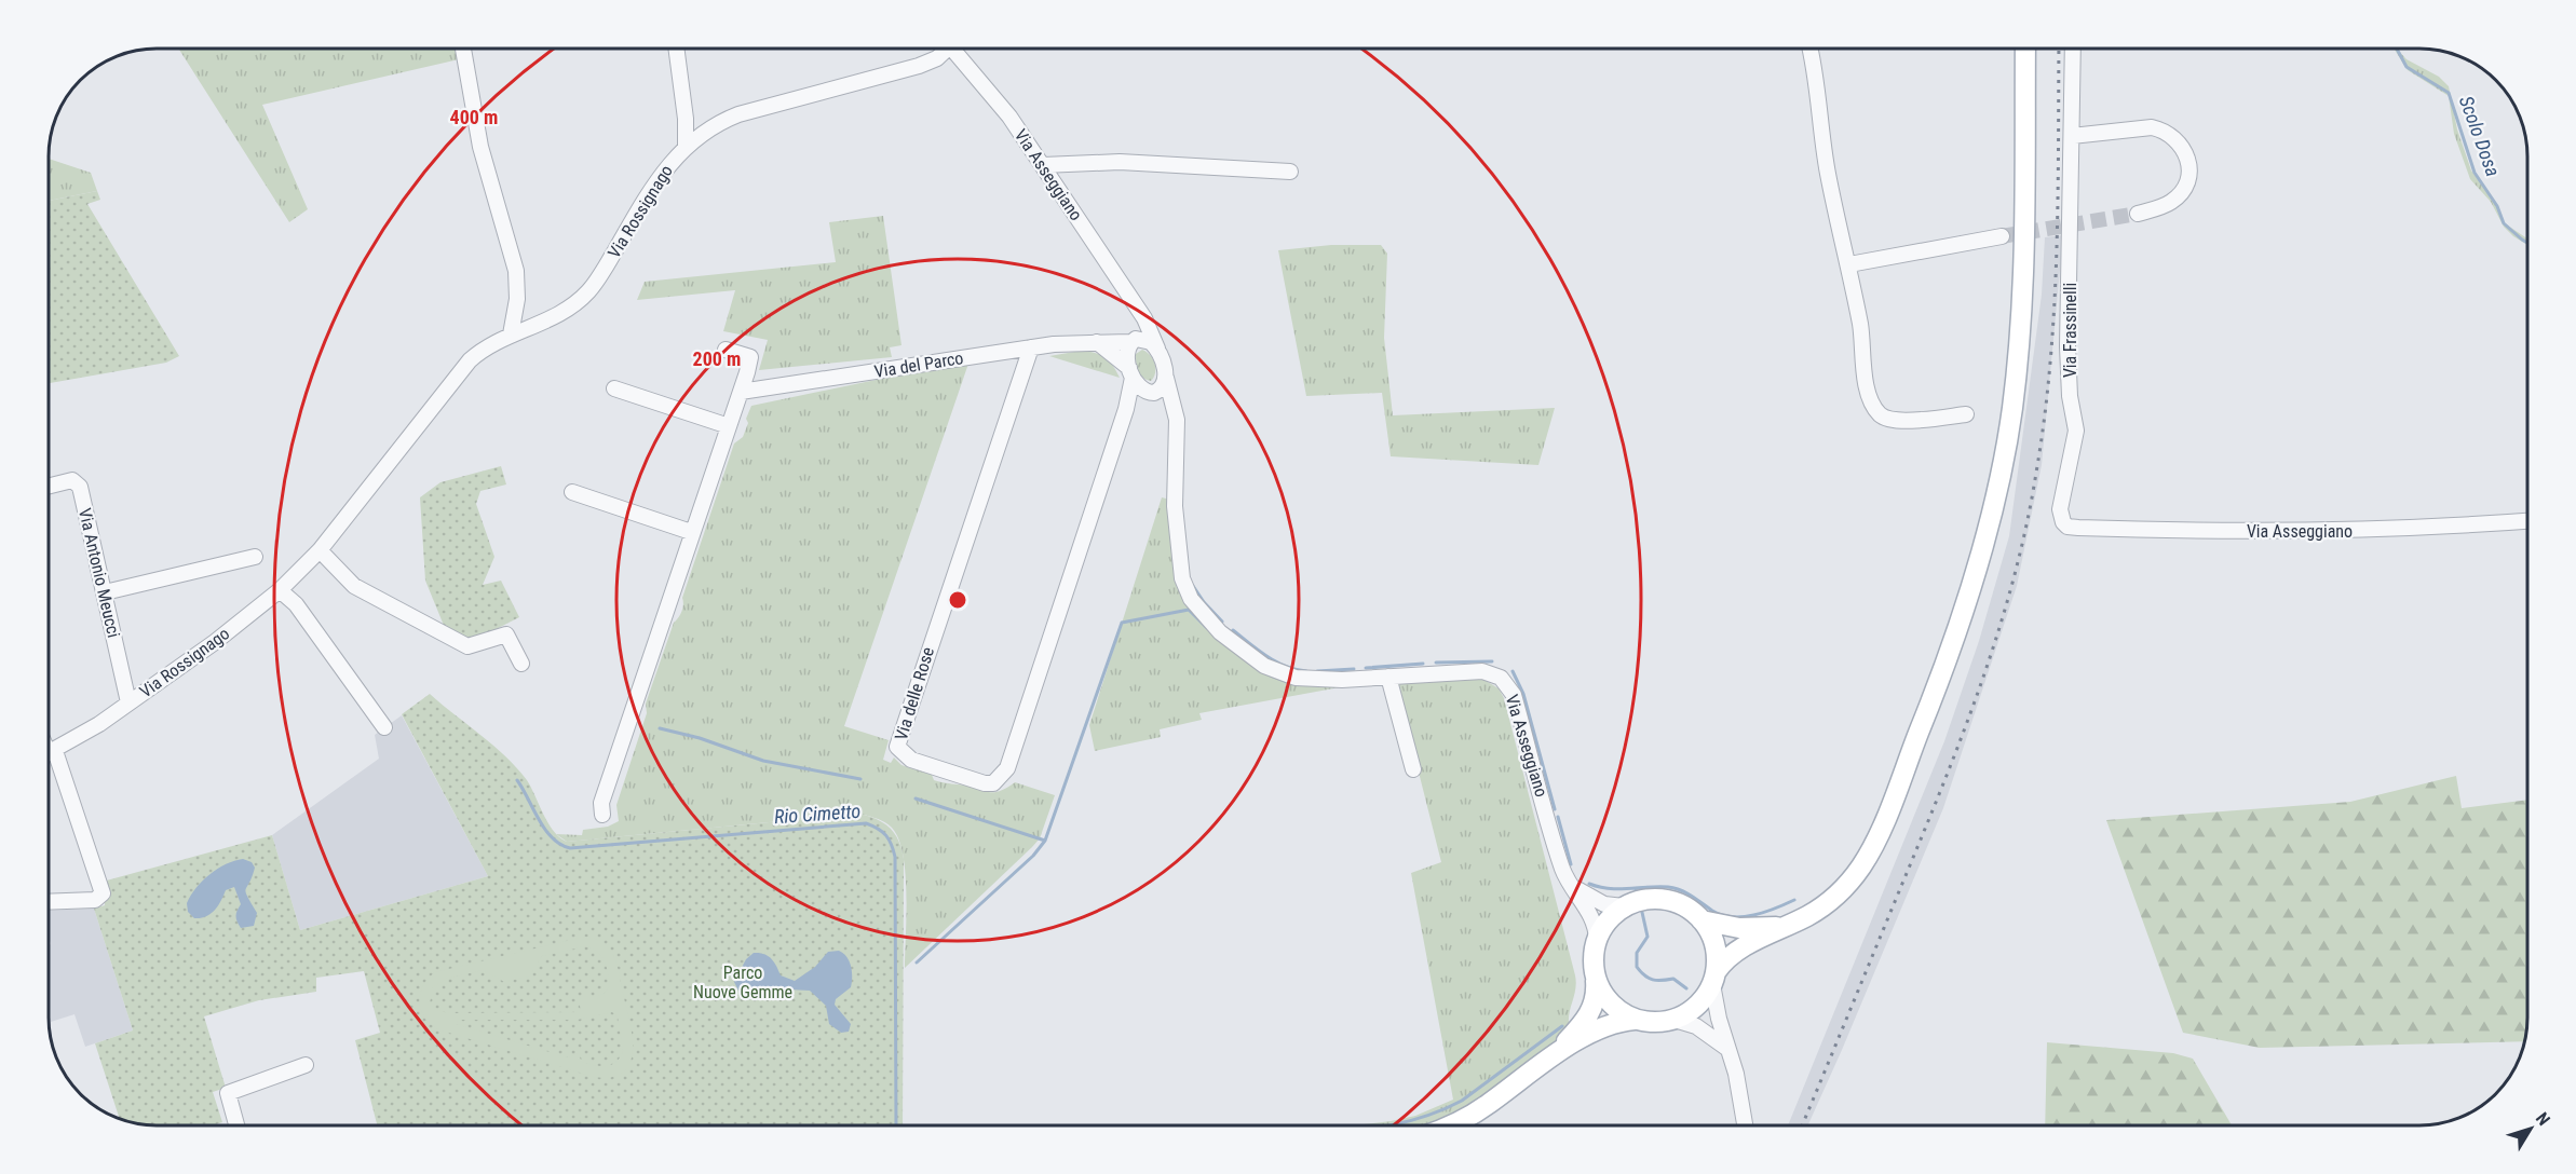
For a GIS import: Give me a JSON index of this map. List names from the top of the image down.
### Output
{
  "streets": {
    "main road": ["Via Asseggiano"],
    "street": [
      "Via Rossignago",
      "Via Frassinelli",
      "Via del Parco",
      "Via Antonio Meucci",
      "Via delle Rose"
    ]
  },
  "crossings": [
    ["Via Asseggiano", "Via Frassinelli"],
    ["Via Asseggiano", "Via delle Rose"],
    ["Via Rossignago", "Via Antonio Meucci"],
    ["Via del Parco", "Via delle Rose"]
  ],
  "water": ["Scolo Dosa", "Rio Cimetto"],
  "parks": ["Parco Nuove Gemme"],
  "north": "top right",
  "rings": ["400 m", "200 m"]
}
